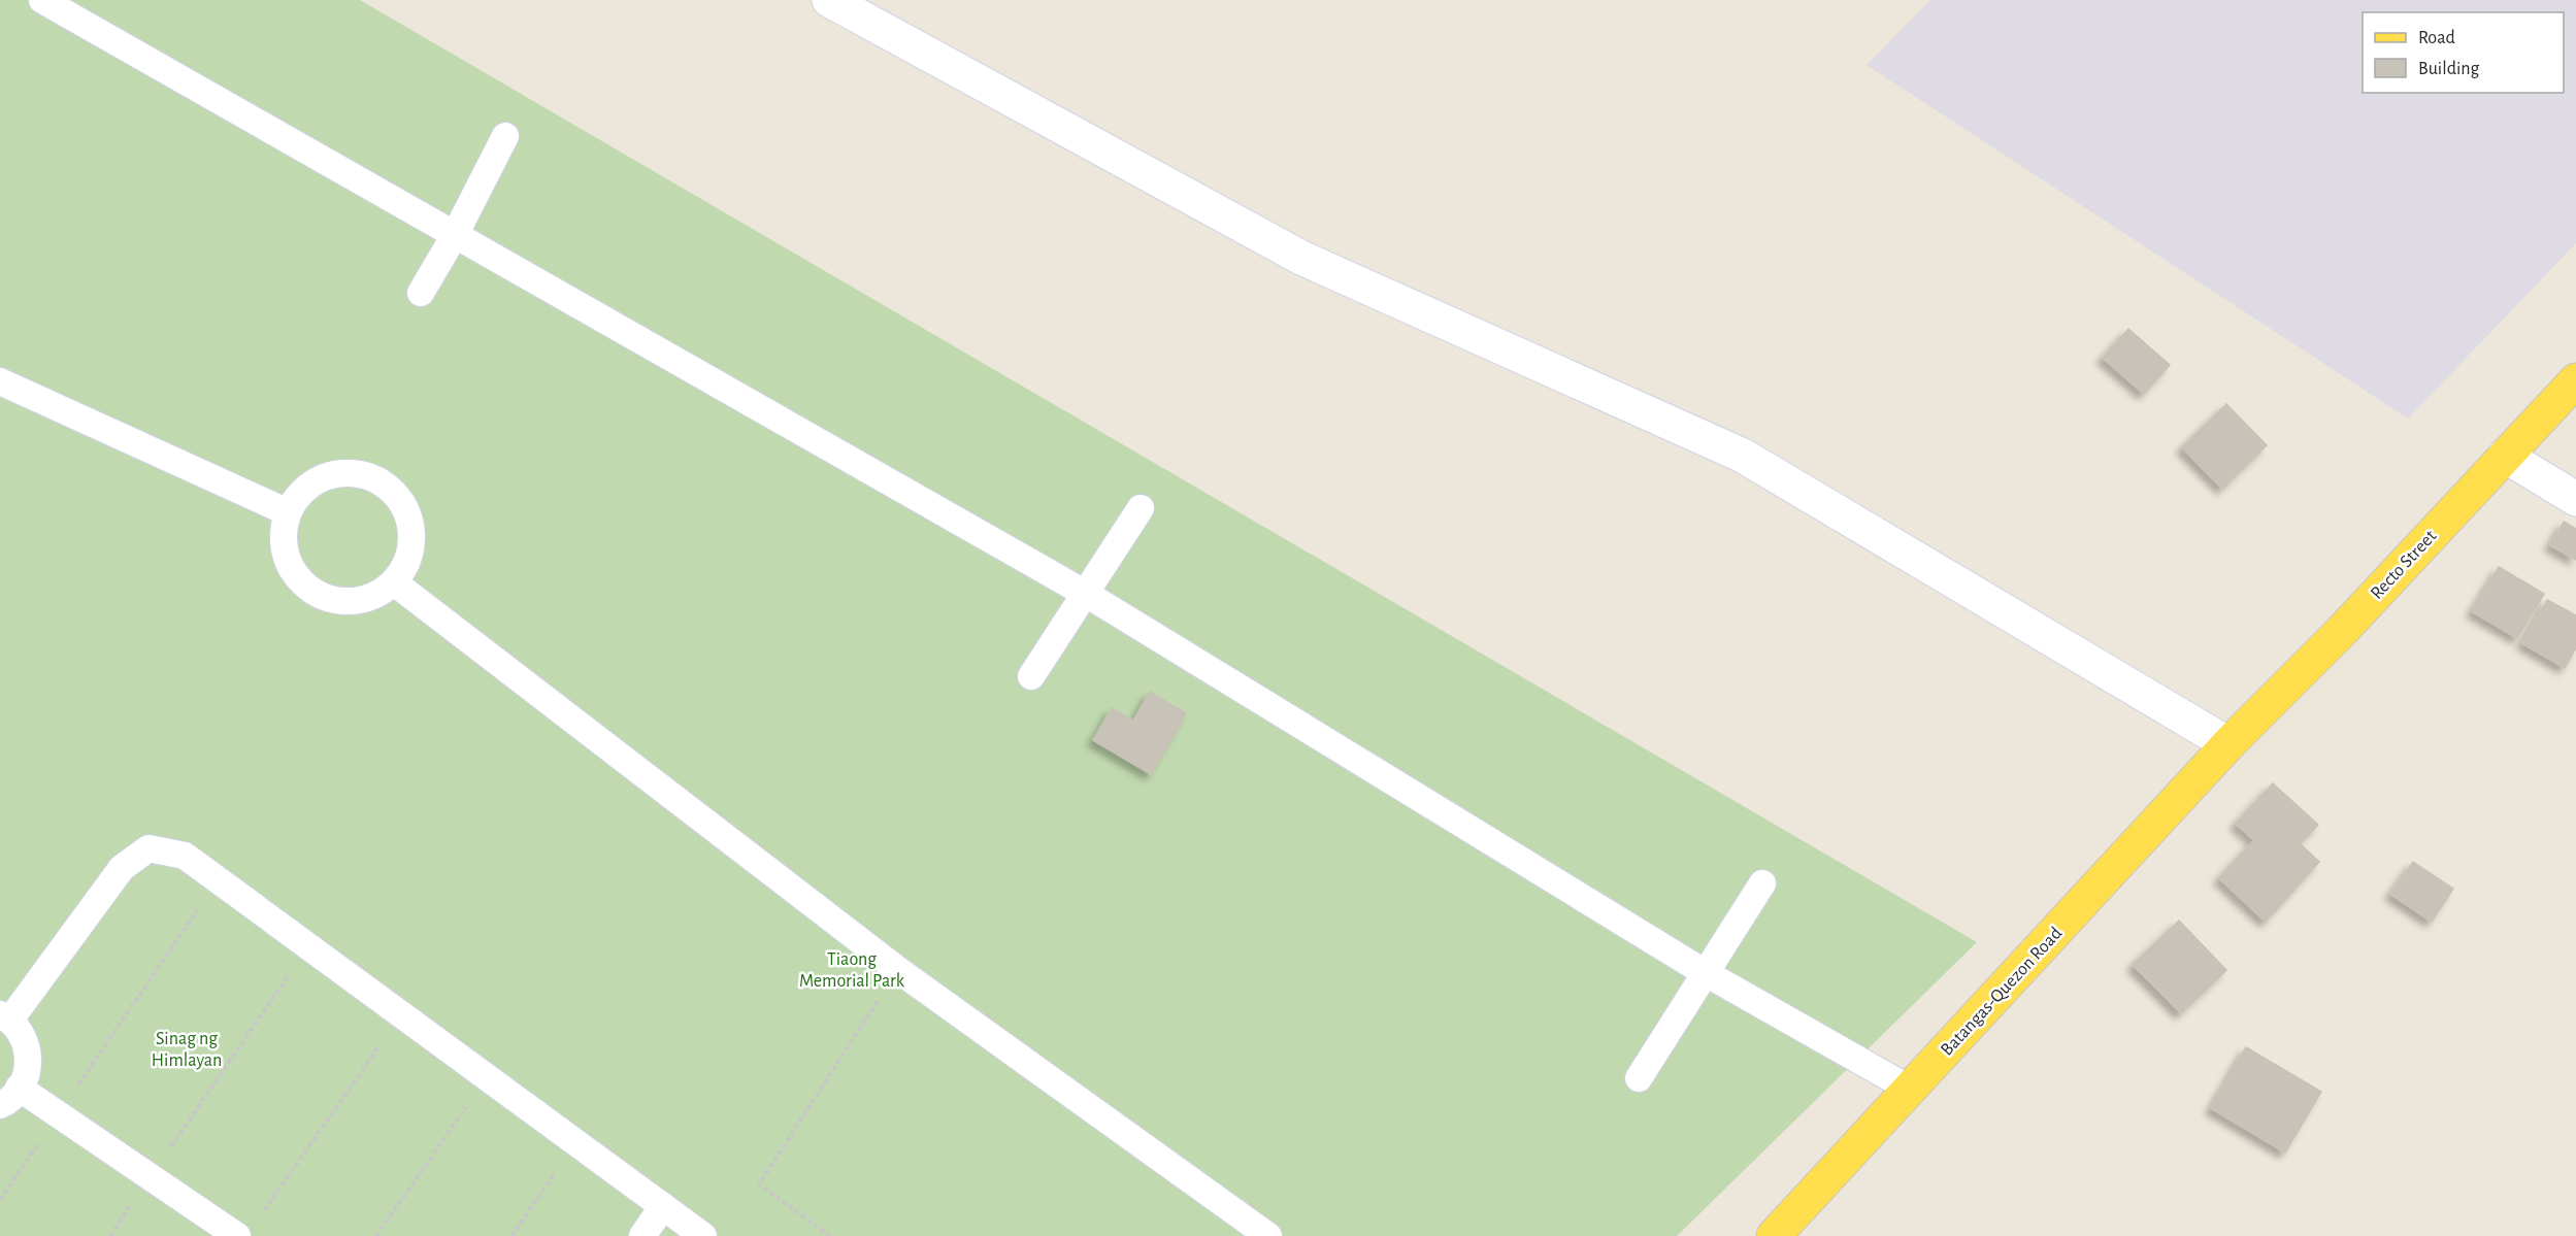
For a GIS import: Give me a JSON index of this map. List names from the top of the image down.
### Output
{
  "streets": {
    "main road": ["Recto Street", "Batangas-Quezon Road"]
  },
  "crossings": [
    ["Recto Street", "Batangas-Quezon Road"]
  ],
  "parks": ["Tiaong Memorial Park", "Sinag ng Himlayan"],
  "legend": ["Road", "Building"]
}
